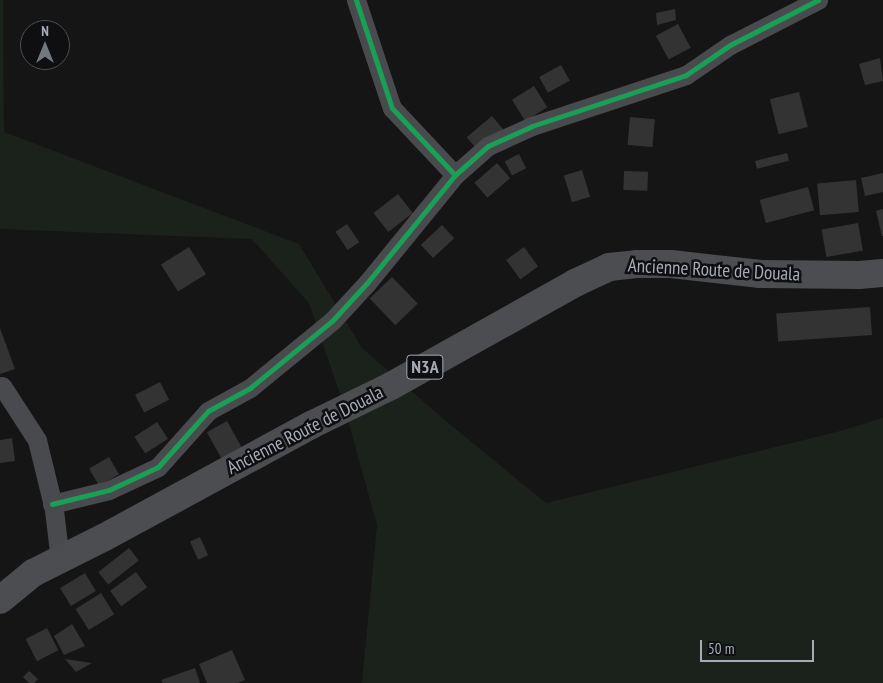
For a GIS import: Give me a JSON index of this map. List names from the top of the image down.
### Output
{
  "streets": {
    "highway": ["Ancienne Route de Douala", "N3A"]
  },
  "scale_bar": "50 m",
  "north": "top"
}
